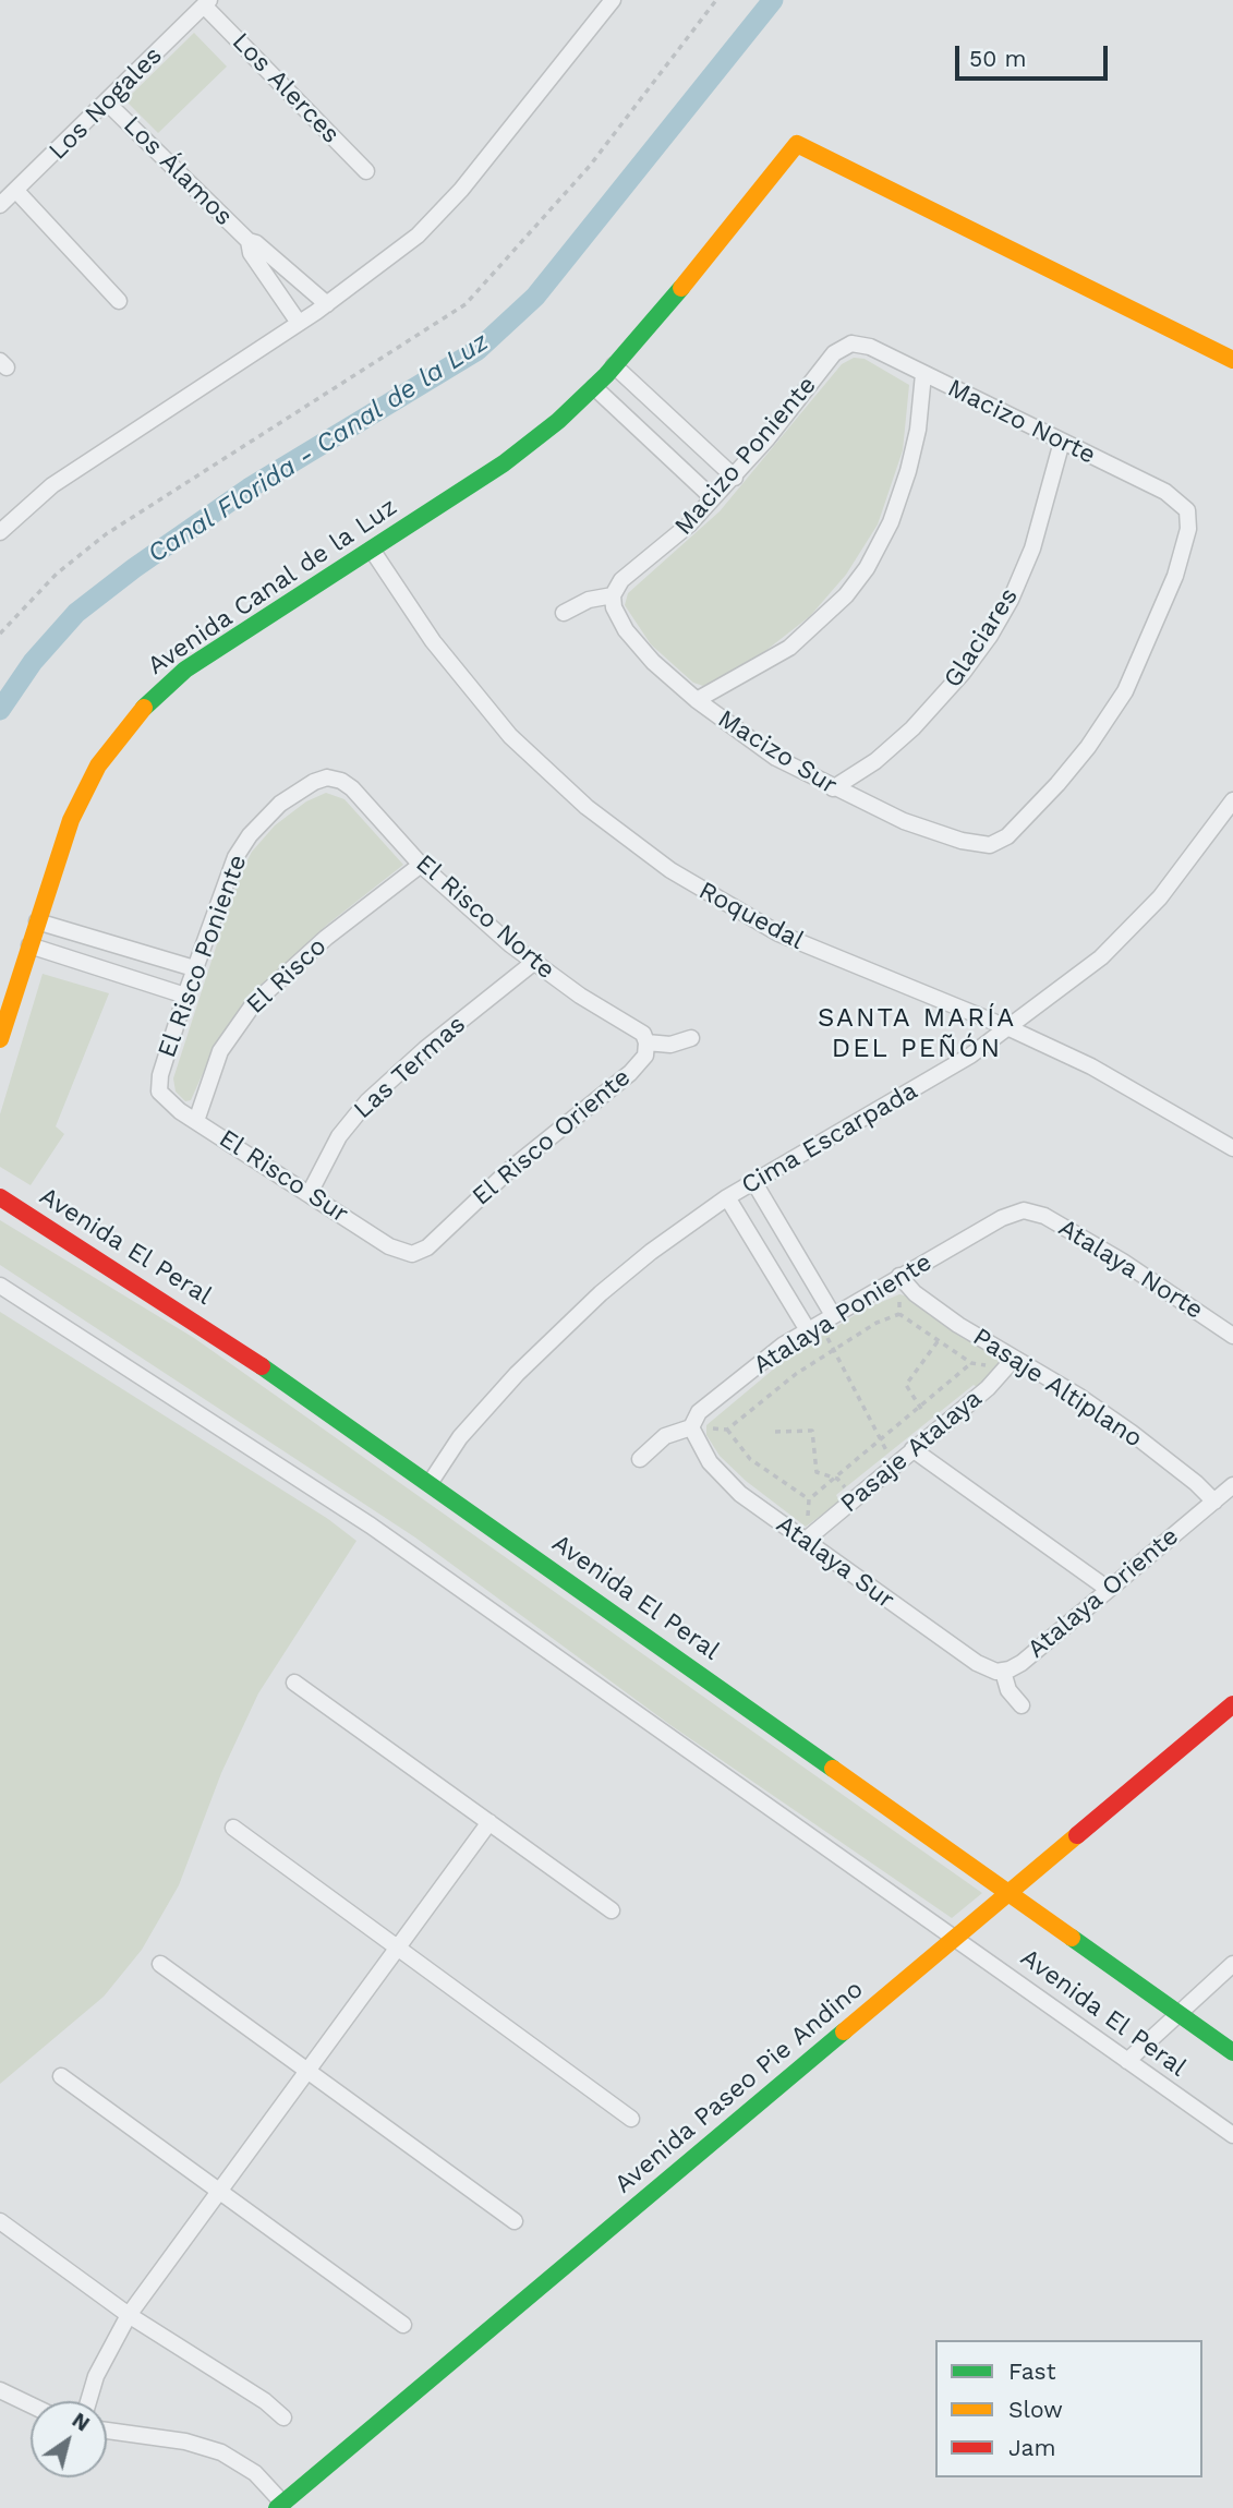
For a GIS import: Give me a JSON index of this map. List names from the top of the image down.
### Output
{
  "streets": {
    "street": [
      "Los Alerces",
      "Los Nogales",
      "Los Álamos",
      "Macizo Norte",
      "Macizo Poniente",
      "Avenida Canal de la Luz",
      "Glaciares",
      "Macizo Sur",
      "Roquedal",
      "El Risco Norte",
      "El Risco Poniente",
      "El Risco",
      "Las Termas",
      "El Risco Oriente",
      "Cima Escarpada",
      "El Risco Sur",
      "Avenida El Peral",
      "Atalaya Norte",
      "Atalaya Poniente",
      "Pasaje Altiplano",
      "Pasaje Atalaya",
      "Atalaya Sur",
      "Atalaya Oriente",
      "Avenida Paseo Pie Andino"
    ]
  },
  "crossings": [
    ["Los Alerces", "Los Nogales"],
    ["Los Nogales", "Los Álamos"],
    ["Macizo Norte", "Macizo Poniente"],
    ["Macizo Norte", "Glaciares"],
    ["Macizo Norte", "Macizo Sur"],
    ["Macizo Poniente", "Macizo Sur"],
    ["Avenida Canal de la Luz", "Roquedal"],
    ["Glaciares", "Macizo Sur"],
    ["Roquedal", "Cima Escarpada"],
    ["El Risco Norte", "El Risco Poniente"],
    ["El Risco Norte", "El Risco"],
    ["El Risco Norte", "Las Termas"],
    ["El Risco Norte", "El Risco Oriente"],
    ["El Risco Poniente", "El Risco Sur"],
    ["El Risco", "El Risco Sur"],
    ["Las Termas", "El Risco Sur"],
    ["El Risco Oriente", "El Risco Sur"],
    ["Cima Escarpada", "Avenida El Peral"],
    ["Avenida El Peral", "Avenida Paseo Pie Andino"],
    ["Atalaya Norte", "Atalaya Poniente"],
    ["Atalaya Poniente", "Pasaje Altiplano"],
    ["Atalaya Poniente", "Atalaya Sur"],
    ["Pasaje Altiplano", "Pasaje Atalaya"],
    ["Pasaje Altiplano", "Atalaya Oriente"],
    ["Pasaje Atalaya", "Atalaya Sur"],
    ["Atalaya Sur", "Atalaya Oriente"]
  ],
  "districts": ["SANTA MARÍA DEL PEÑÓN"],
  "water": ["Canal Florida - Canal de la Luz"],
  "legend": ["Fast", "Slow", "Jam"],
  "scale_bar": "50 m",
  "north": "top right"
}
